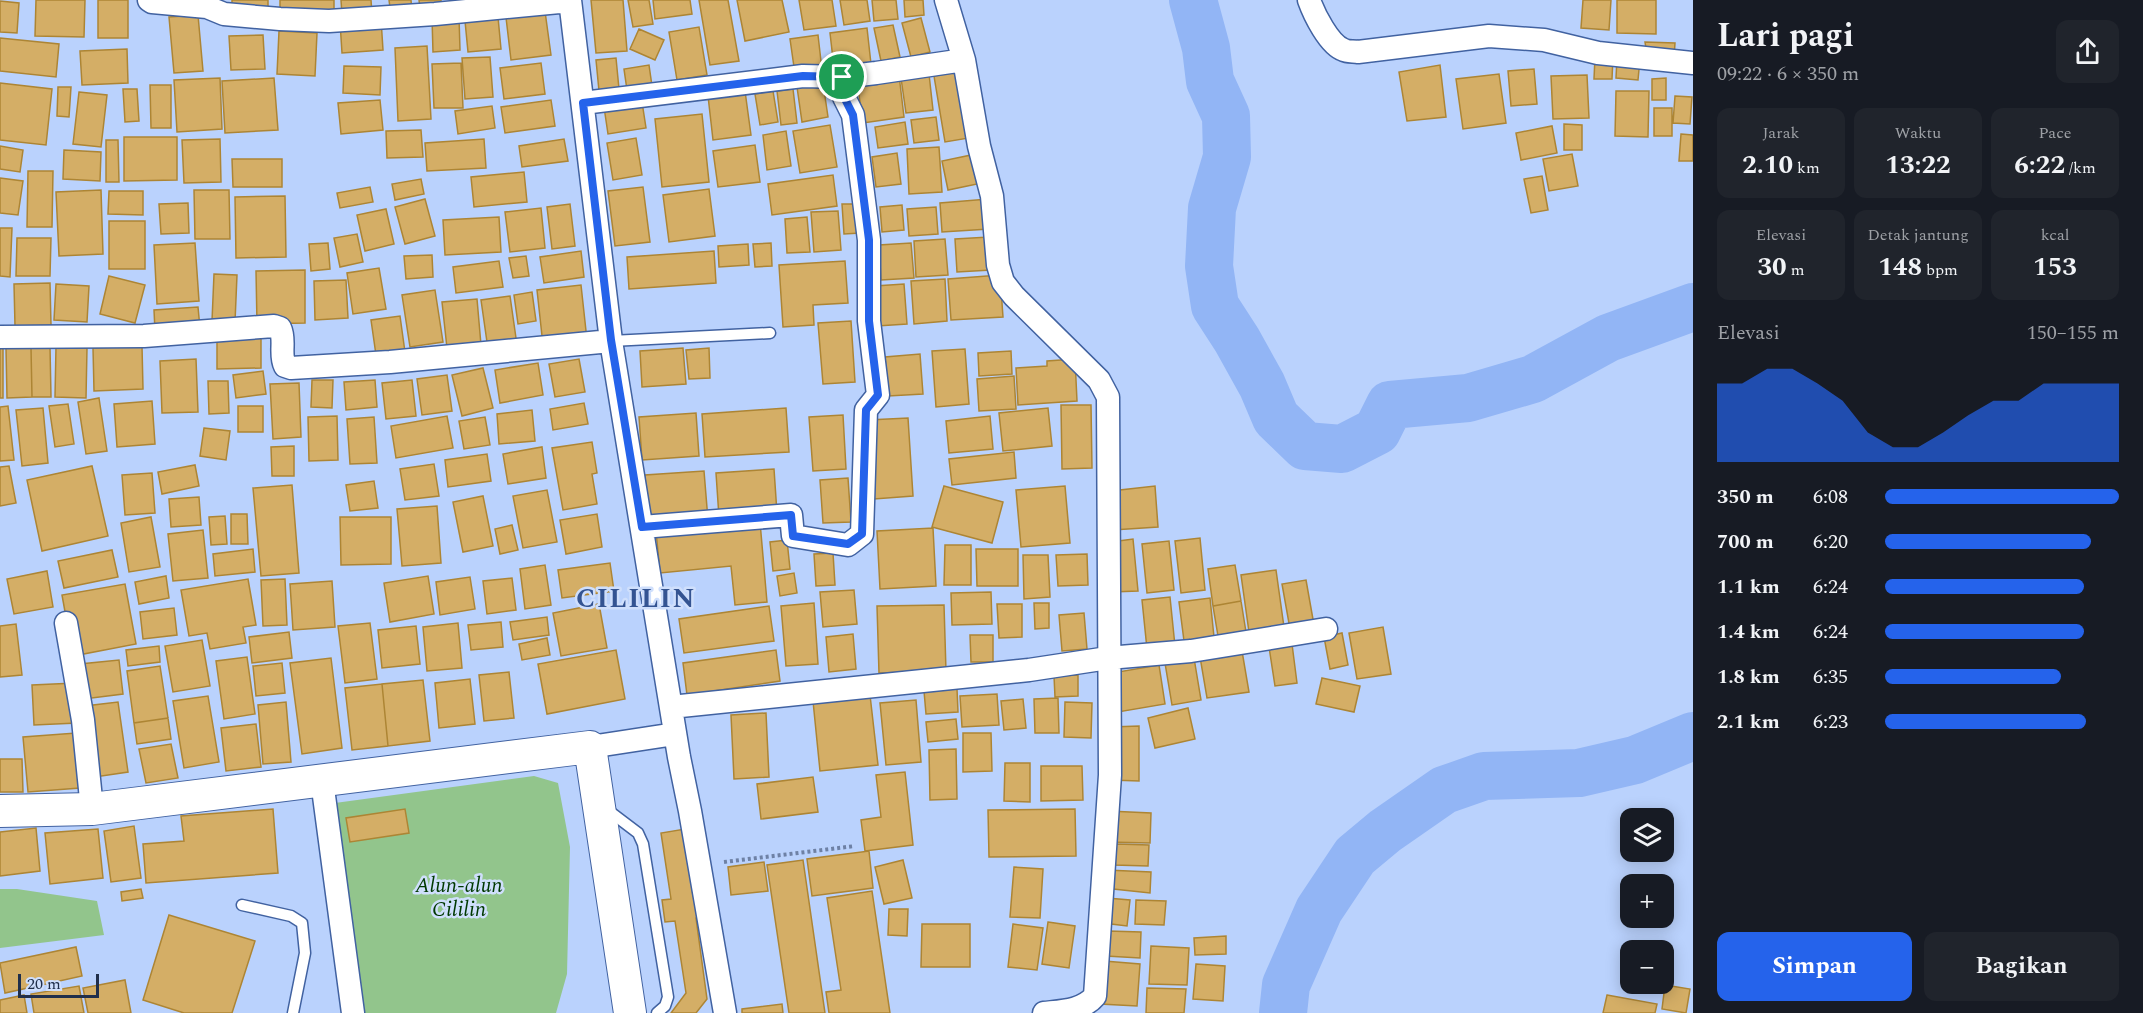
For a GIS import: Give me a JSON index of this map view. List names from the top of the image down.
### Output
{
  "districts": ["CILILIN"],
  "parks": ["Alun-alun Cililin"],
  "scale_bar": "20 m",
  "page": {
    "heading": ["Lari pagi", "09:22 · 6 × 350 m"],
    "stats": [
      ["Jarak", "2.10 km"],
      ["Waktu", "13:22"],
      ["Pace", "6:22 /km"],
      ["Elevasi", "30 m"],
      ["Detak jantung", "148 bpm"],
      ["kcal", "153"]
    ],
    "chart": ["Elevasi", "150–155 m"],
    "list": [
      {
        "name": "350 m",
        "note": "6:08"
      },
      {
        "name": "700 m",
        "note": "6:20"
      },
      {
        "name": "1.1 km",
        "note": "6:24"
      },
      {
        "name": "1.4 km",
        "note": "6:24"
      },
      {
        "name": "1.8 km",
        "note": "6:35"
      },
      {
        "name": "2.1 km",
        "note": "6:23"
      }
    ],
    "map_buttons": ["+", "−"],
    "buttons": ["Simpan", "Bagikan"],
    "scale": "20 m"
  }
}
